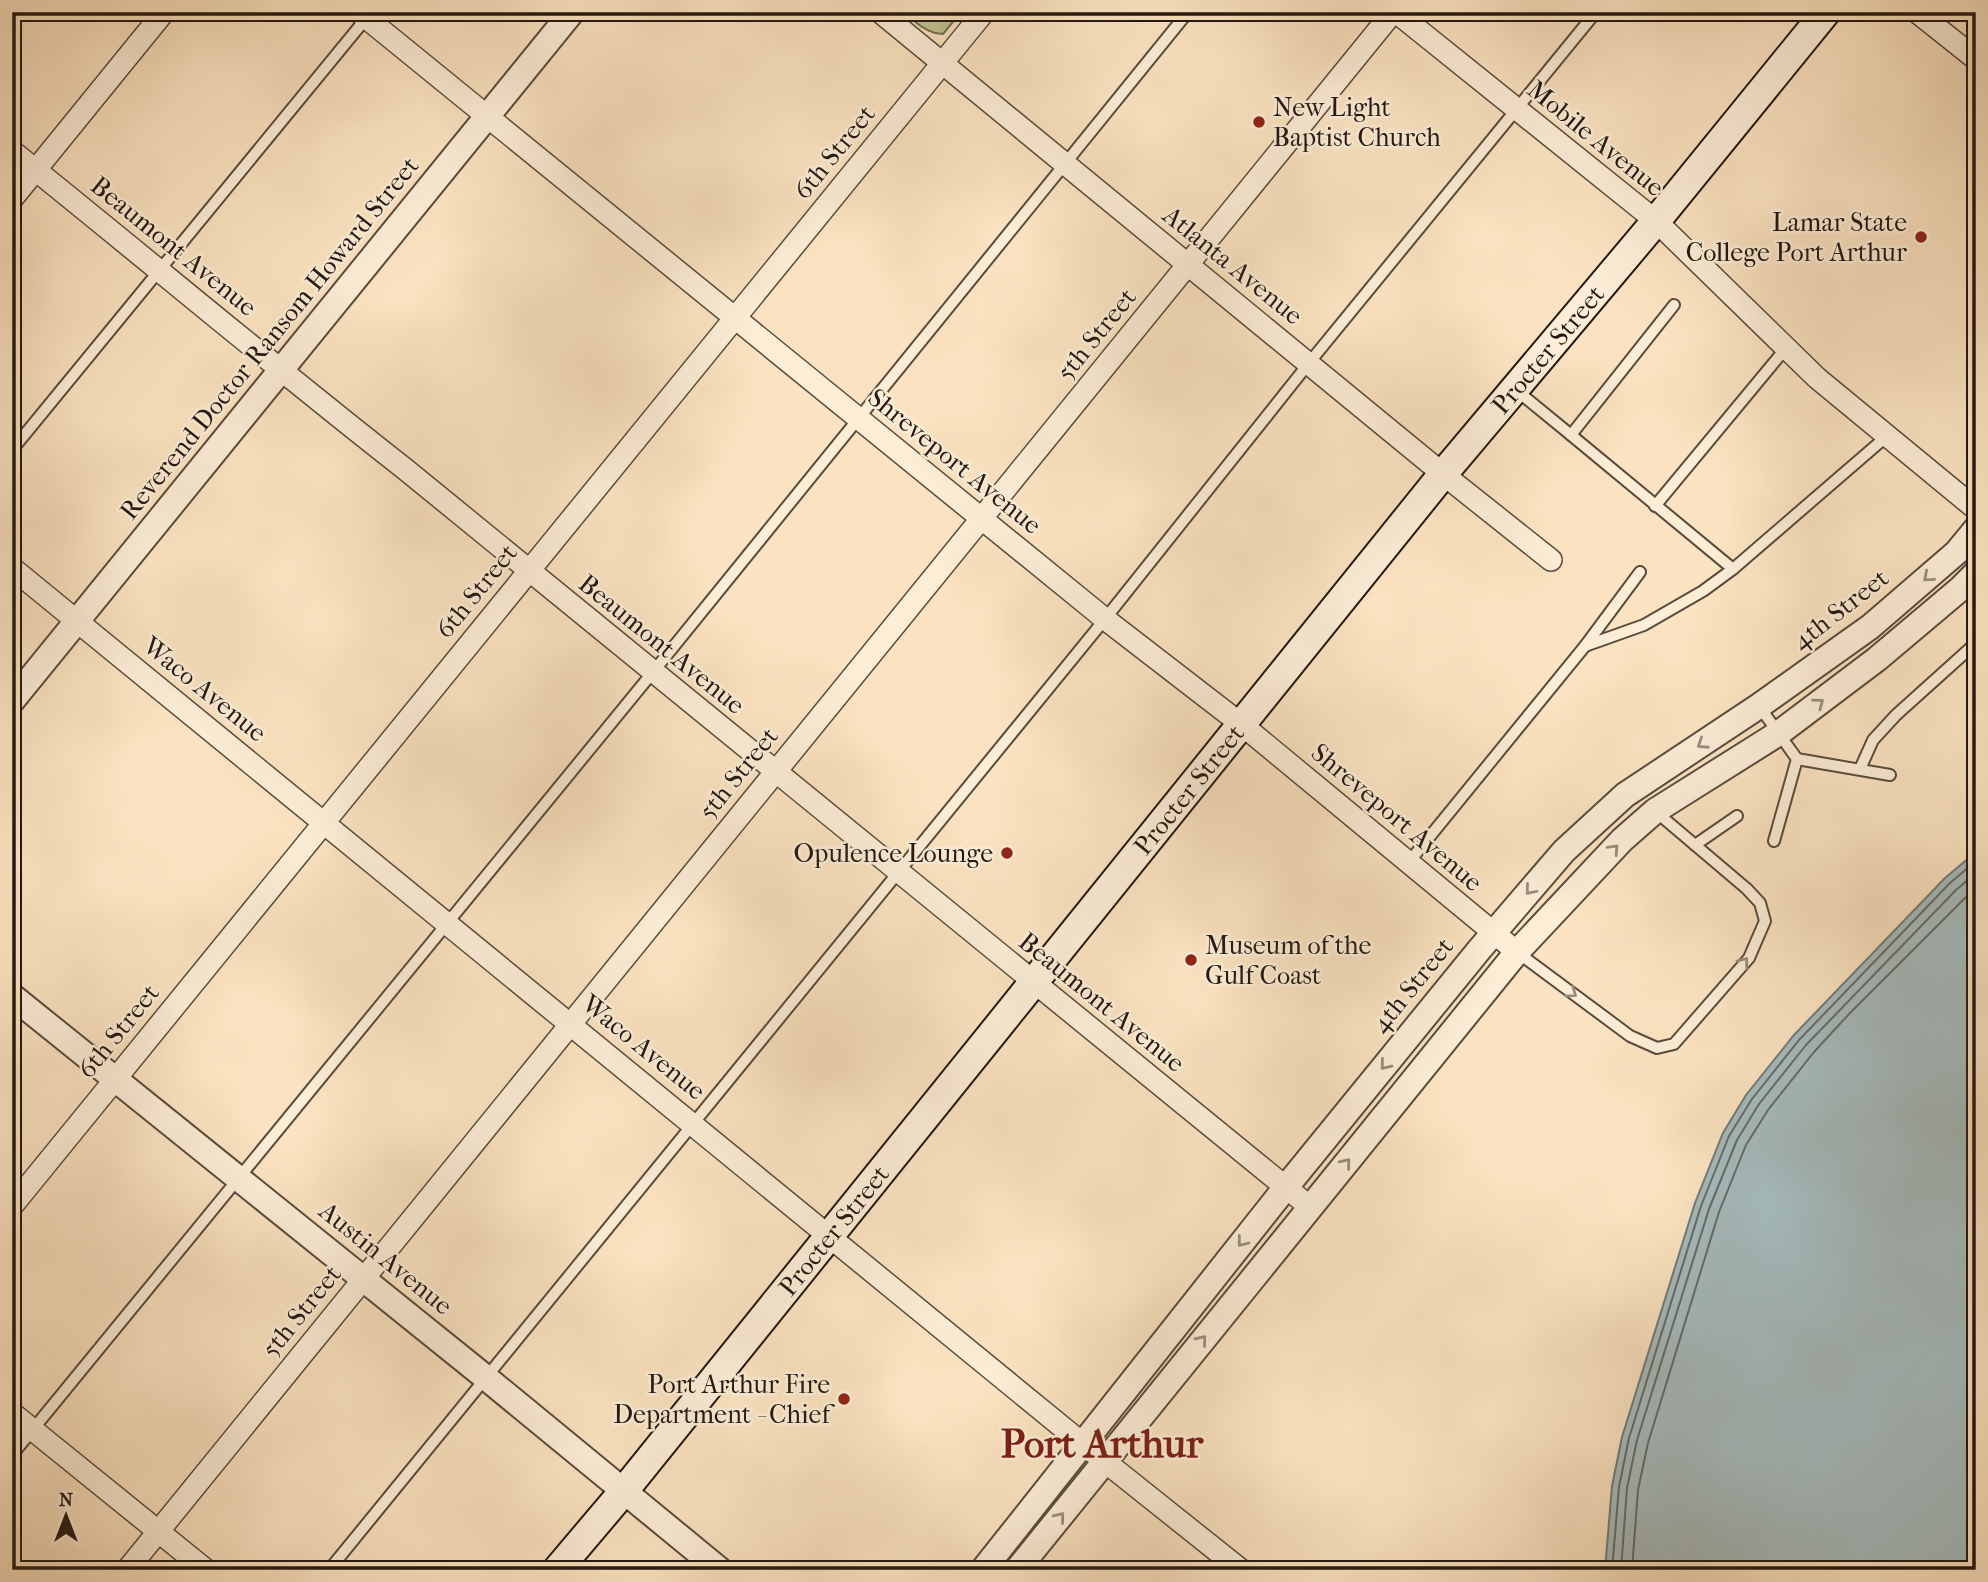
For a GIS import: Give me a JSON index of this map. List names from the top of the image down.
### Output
{
  "streets": {
    "main road": ["Procter Street"],
    "street": [
      "Mobile Avenue",
      "6th Street",
      "Beaumont Avenue",
      "Atlanta Avenue",
      "5th Street",
      "Reverend Doctor Ransom Howard Street",
      "Shreveport Avenue",
      "4th Street",
      "Waco Avenue",
      "Austin Avenue"
    ]
  },
  "crossings": [
    ["Mobile Avenue", "5th Street"],
    ["Mobile Avenue", "Procter Street"],
    ["6th Street", "Beaumont Avenue"],
    ["6th Street", "Atlanta Avenue"],
    ["6th Street", "Shreveport Avenue"],
    ["6th Street", "Waco Avenue"],
    ["6th Street", "Austin Avenue"],
    ["Beaumont Avenue", "5th Street"],
    ["Beaumont Avenue", "Reverend Doctor Ransom Howard Street"],
    ["Beaumont Avenue", "Procter Street"],
    ["Beaumont Avenue", "4th Street"],
    ["Atlanta Avenue", "5th Street"],
    ["Atlanta Avenue", "Procter Street"],
    ["5th Street", "Shreveport Avenue"],
    ["5th Street", "Waco Avenue"],
    ["5th Street", "Austin Avenue"],
    ["Reverend Doctor Ransom Howard Street", "Shreveport Avenue"],
    ["Reverend Doctor Ransom Howard Street", "Waco Avenue"],
    ["Procter Street", "Shreveport Avenue"],
    ["Procter Street", "Waco Avenue"],
    ["Procter Street", "Austin Avenue"],
    ["Shreveport Avenue", "4th Street"],
    ["4th Street", "Waco Avenue"]
  ],
  "districts": ["Port Arthur"],
  "places": [
    "New Light Baptist Church",
    "Lamar State College Port Arthur",
    "Opulence Lounge",
    "Museum of the Gulf Coast",
    "Port Arthur Fire Department - Chief"
  ],
  "north": "top"
}
